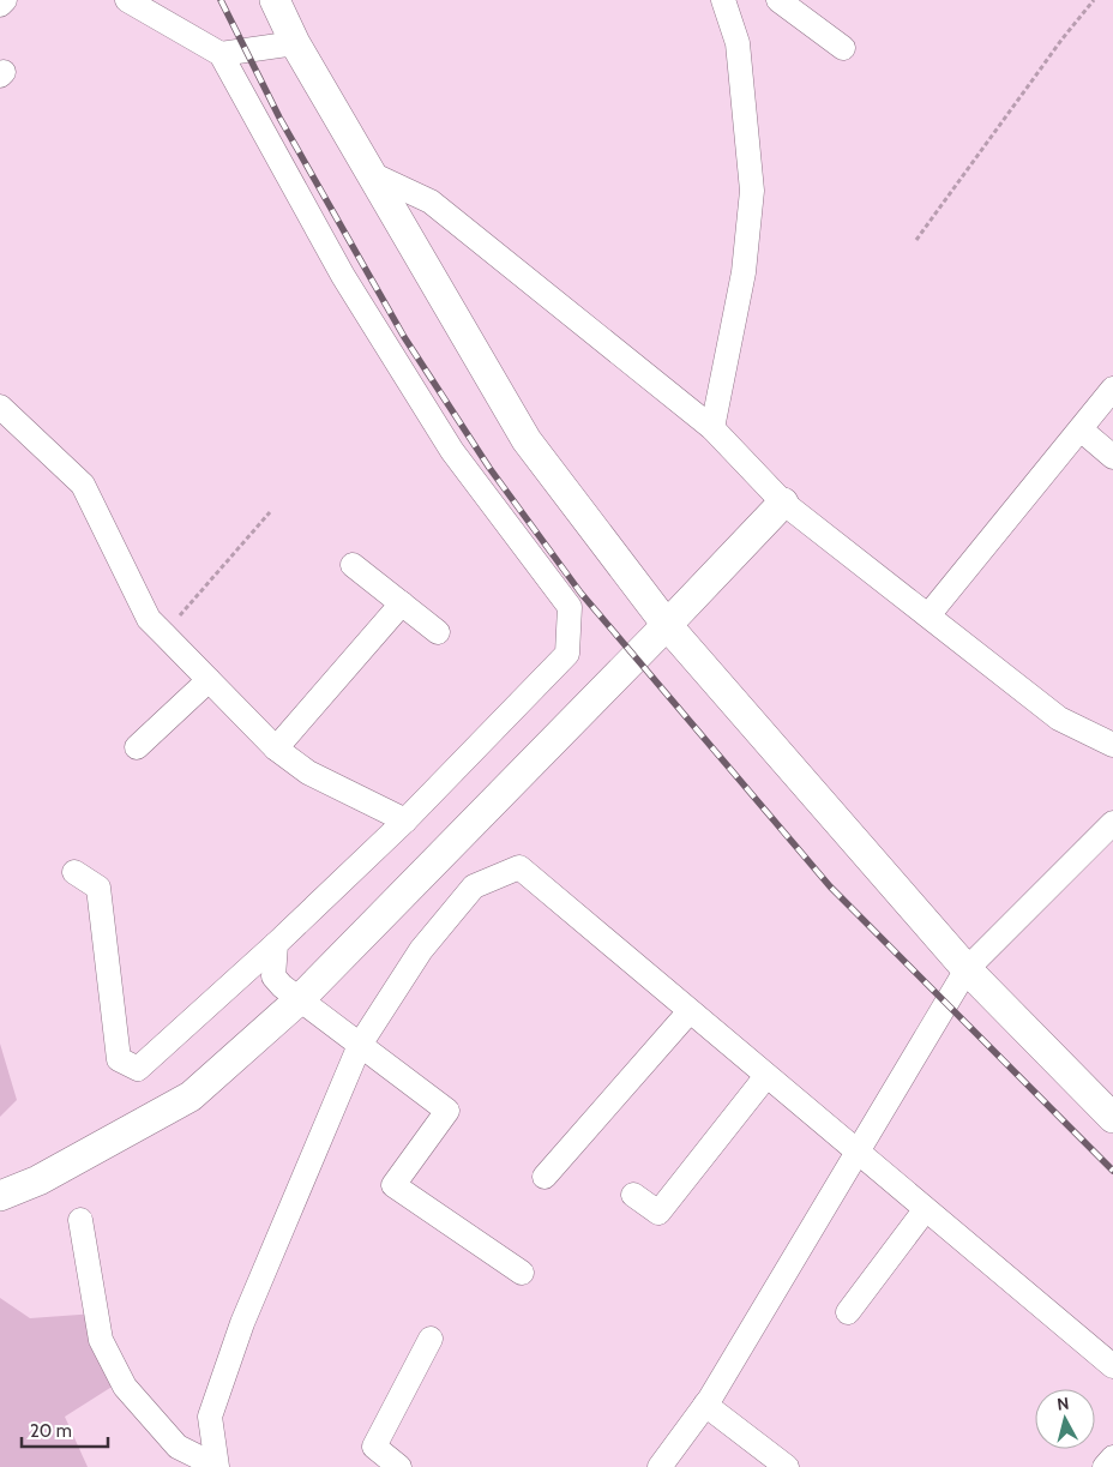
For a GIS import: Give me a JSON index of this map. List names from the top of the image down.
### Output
{
  "scale_bar": "20 m",
  "north": "top"
}
